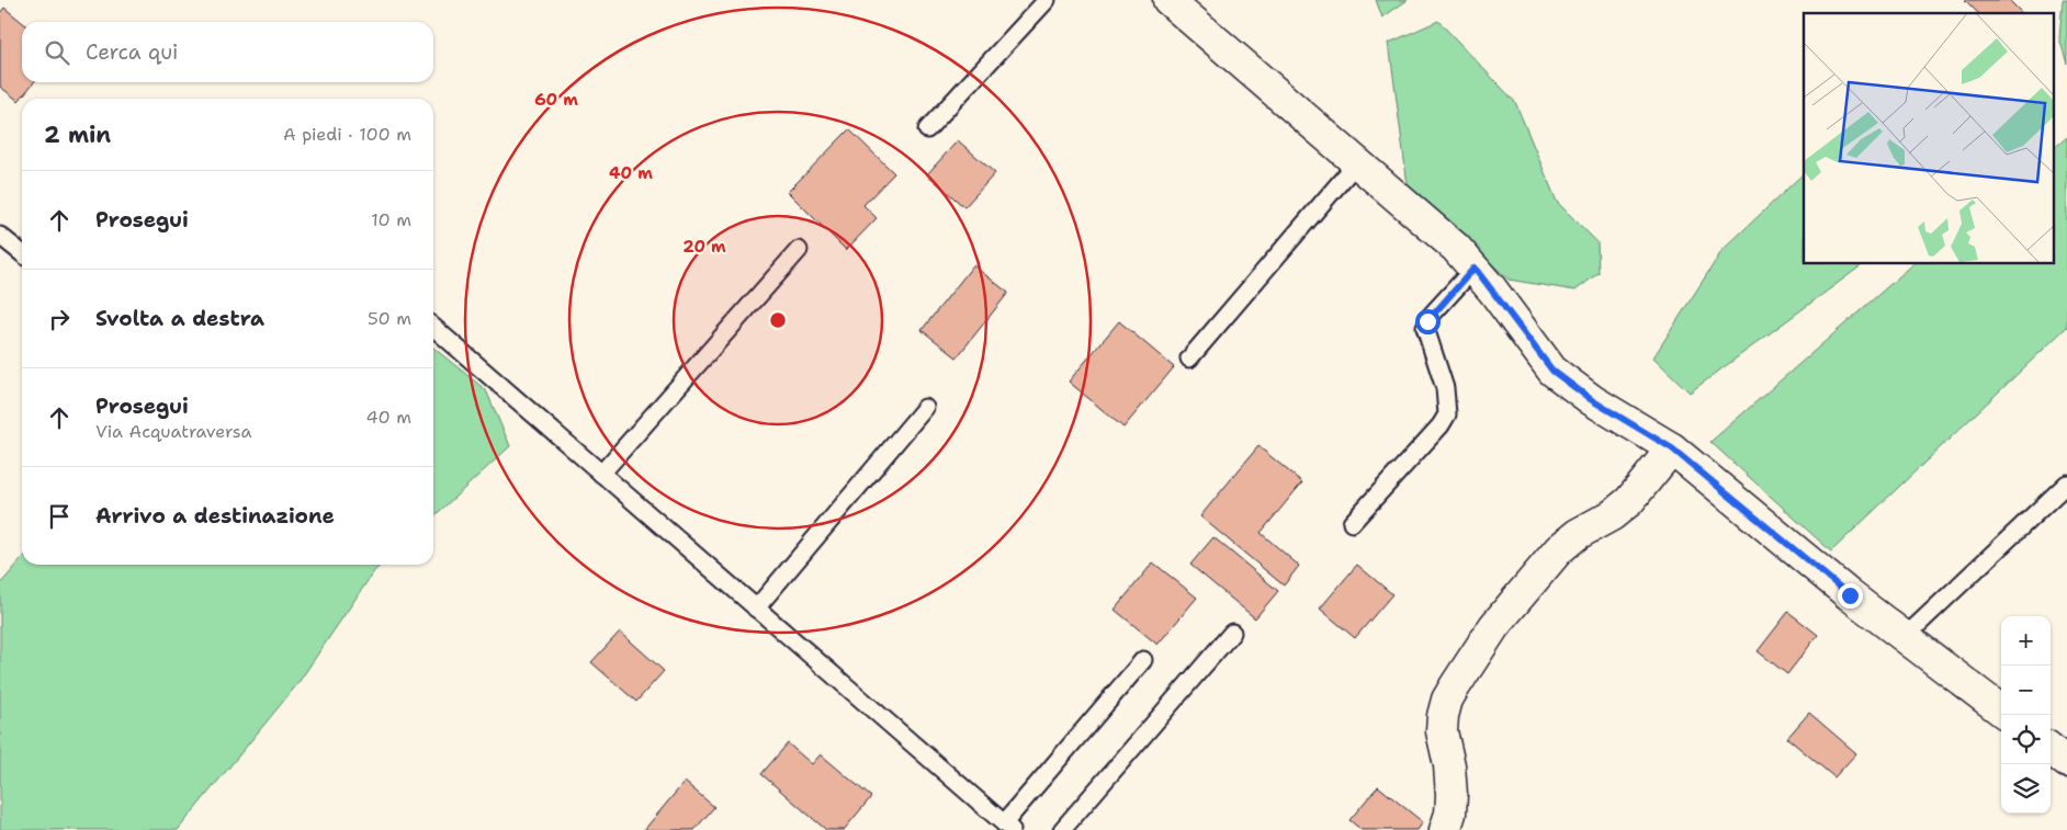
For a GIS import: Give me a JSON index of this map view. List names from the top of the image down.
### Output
{
  "page": {
    "search": "Cerca qui",
    "heading": ["2 min", "A piedi · 100 m"],
    "list": [
      ["Prosegui", "10 m"],
      ["Svolta a destra", "50 m"],
      ["Prosegui", "Via Acquatraversa", "40 m"],
      "Arrivo a destinazione"
    ],
    "map_buttons": ["+", "−"]
  },
  "rings": ["60 m", "40 m", "20 m"]
}
